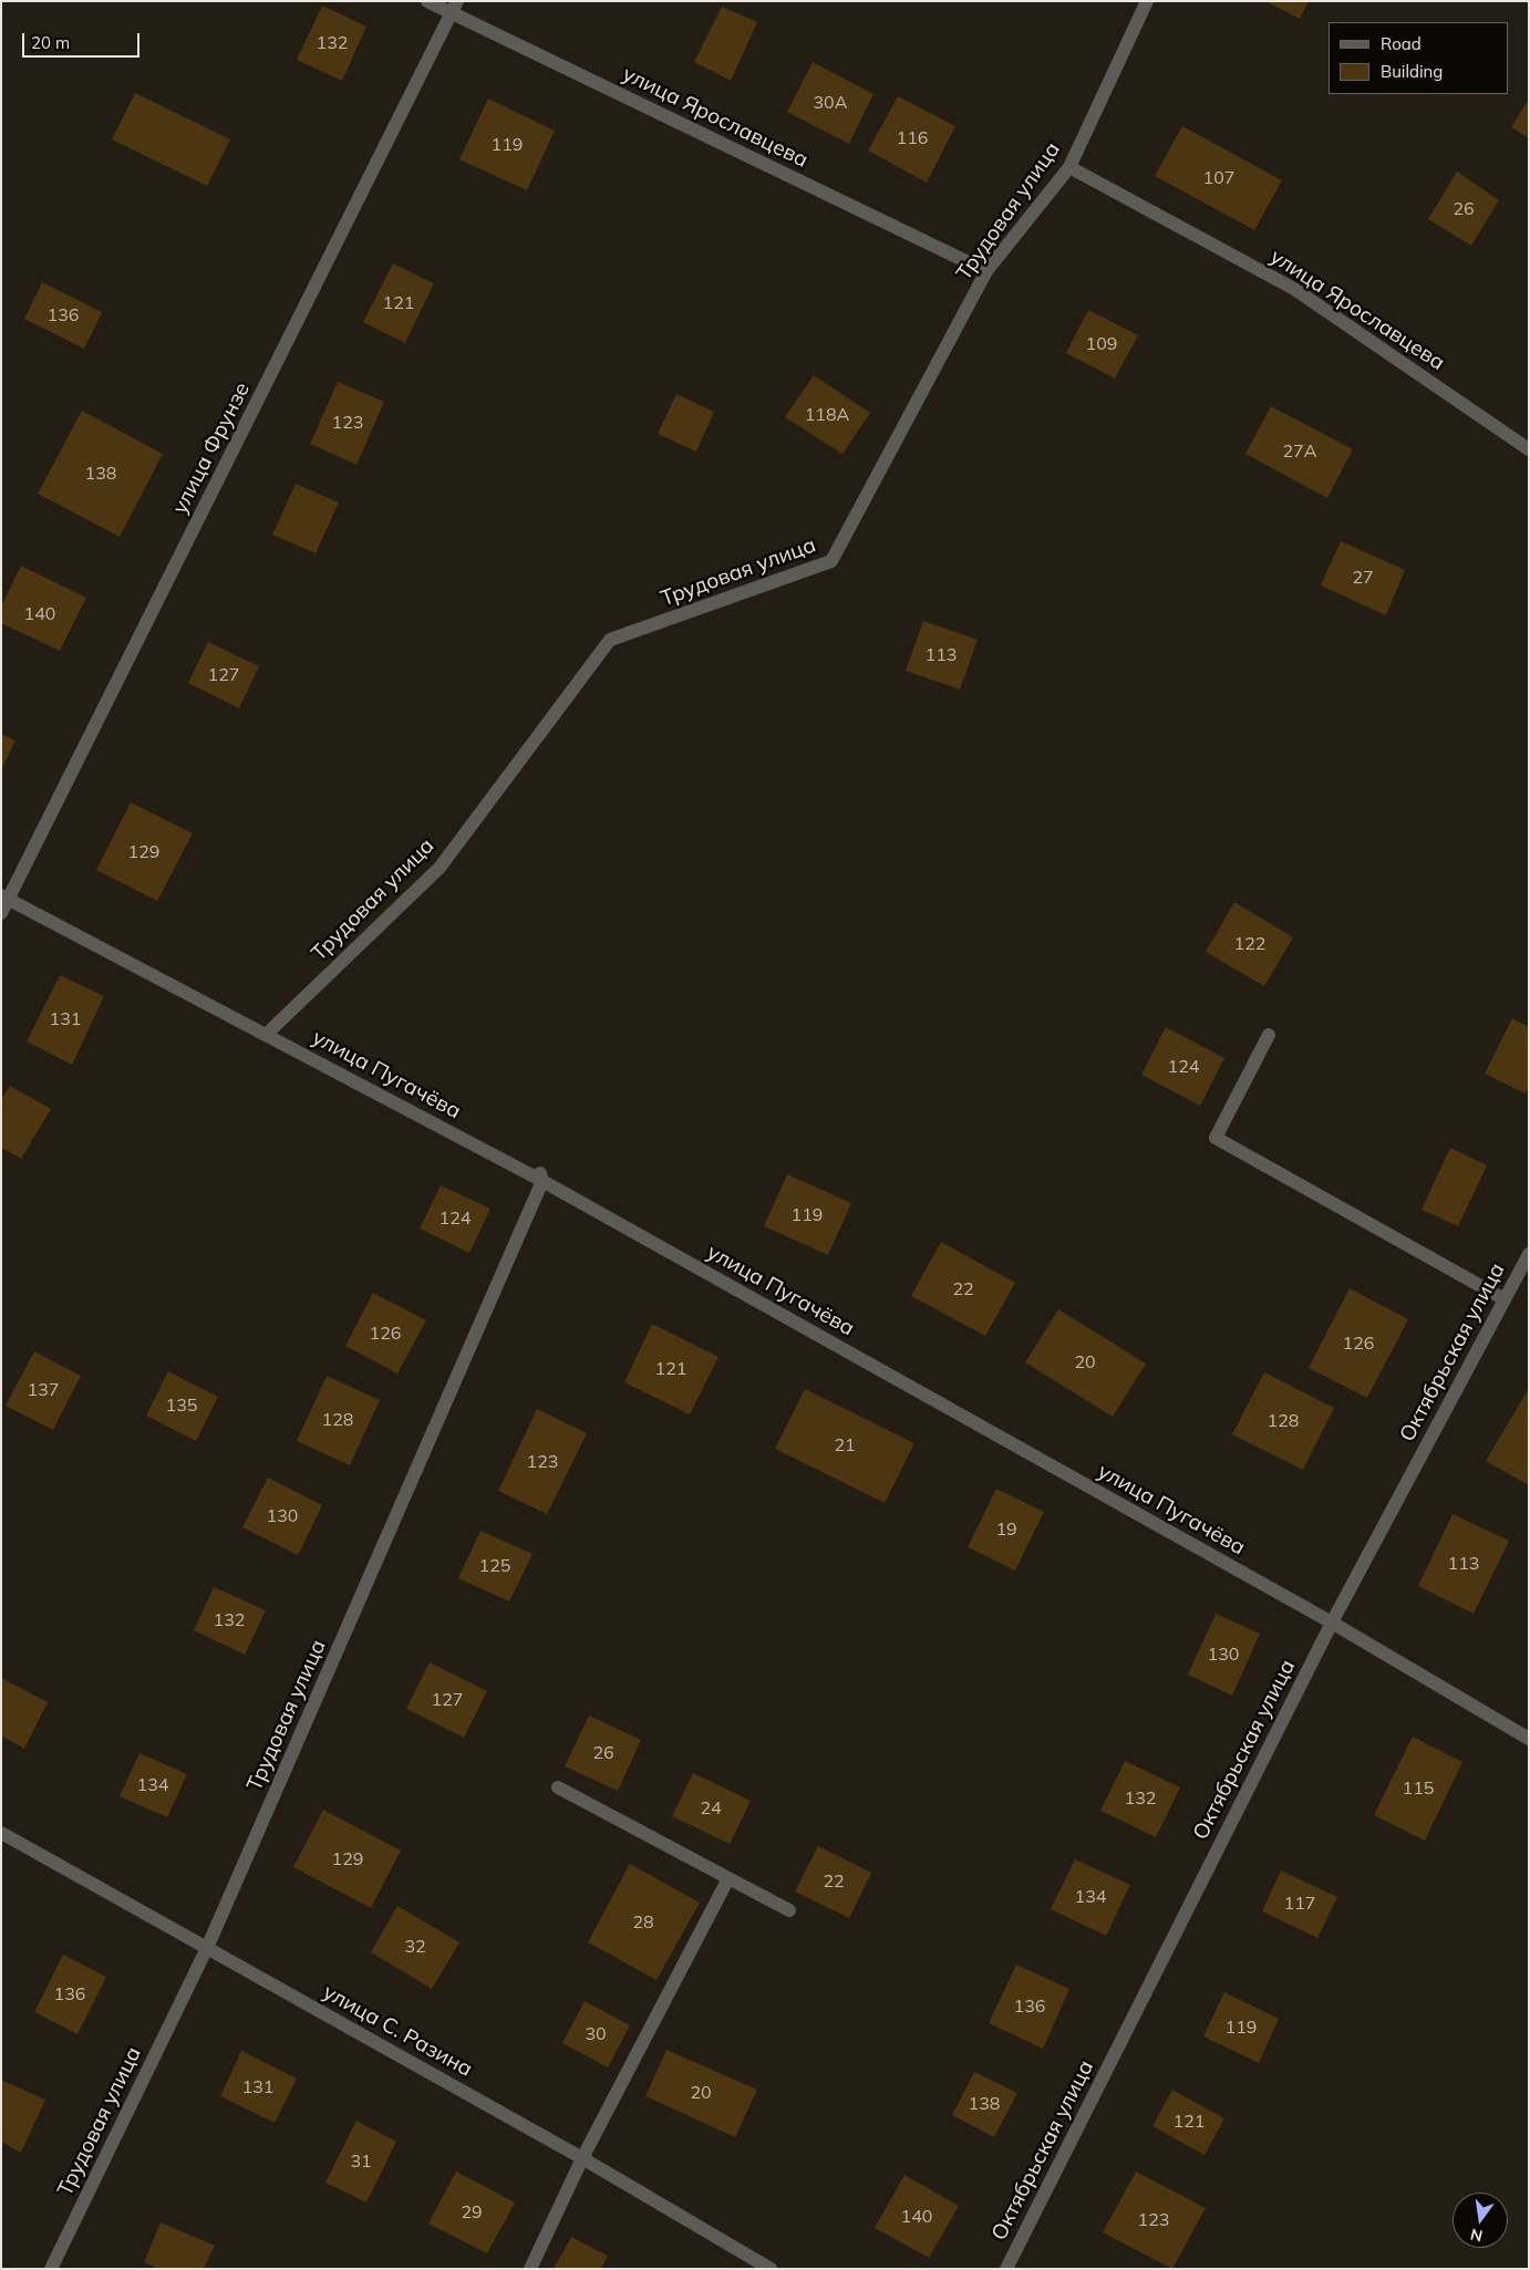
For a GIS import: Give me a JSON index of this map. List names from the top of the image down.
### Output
{
  "streets": {
    "street": [
      "улица Ярославцева",
      "Трудовая улица",
      "улица Фрунзе",
      "улица Пугачёва",
      "Октябрьская улица",
      "улица С. Разина"
    ]
  },
  "crossings": [
    ["улица Ярославцева", "Трудовая улица"],
    ["улица Ярославцева", "улица Фрунзе"],
    ["Трудовая улица", "улица Пугачёва"],
    ["Трудовая улица", "улица С. Разина"],
    ["улица Фрунзе", "улица Пугачёва"],
    ["улица Пугачёва", "Октябрьская улица"]
  ],
  "house_numbers": [
    "132",
    "30А",
    "116",
    "119",
    "107",
    "26",
    "121",
    "136",
    "109",
    "118А",
    "123",
    "27А",
    "138",
    "27",
    "140",
    "113",
    "127",
    "129",
    "122",
    "131",
    "124",
    "119",
    "124",
    "22",
    "126",
    "126",
    "20",
    "121",
    "137",
    "135",
    "128",
    "128",
    "21",
    "123",
    "130",
    "19",
    "113",
    "125",
    "132",
    "130",
    "127",
    "26",
    "134",
    "115",
    "132",
    "24",
    "129",
    "22",
    "134",
    "117",
    "28",
    "32",
    "136",
    "136",
    "119",
    "30",
    "131",
    "20",
    "138",
    "121",
    "31",
    "29",
    "140",
    "123"
  ],
  "legend": ["Road", "Building"],
  "scale_bar": "20 m",
  "north": "bottom"
}
